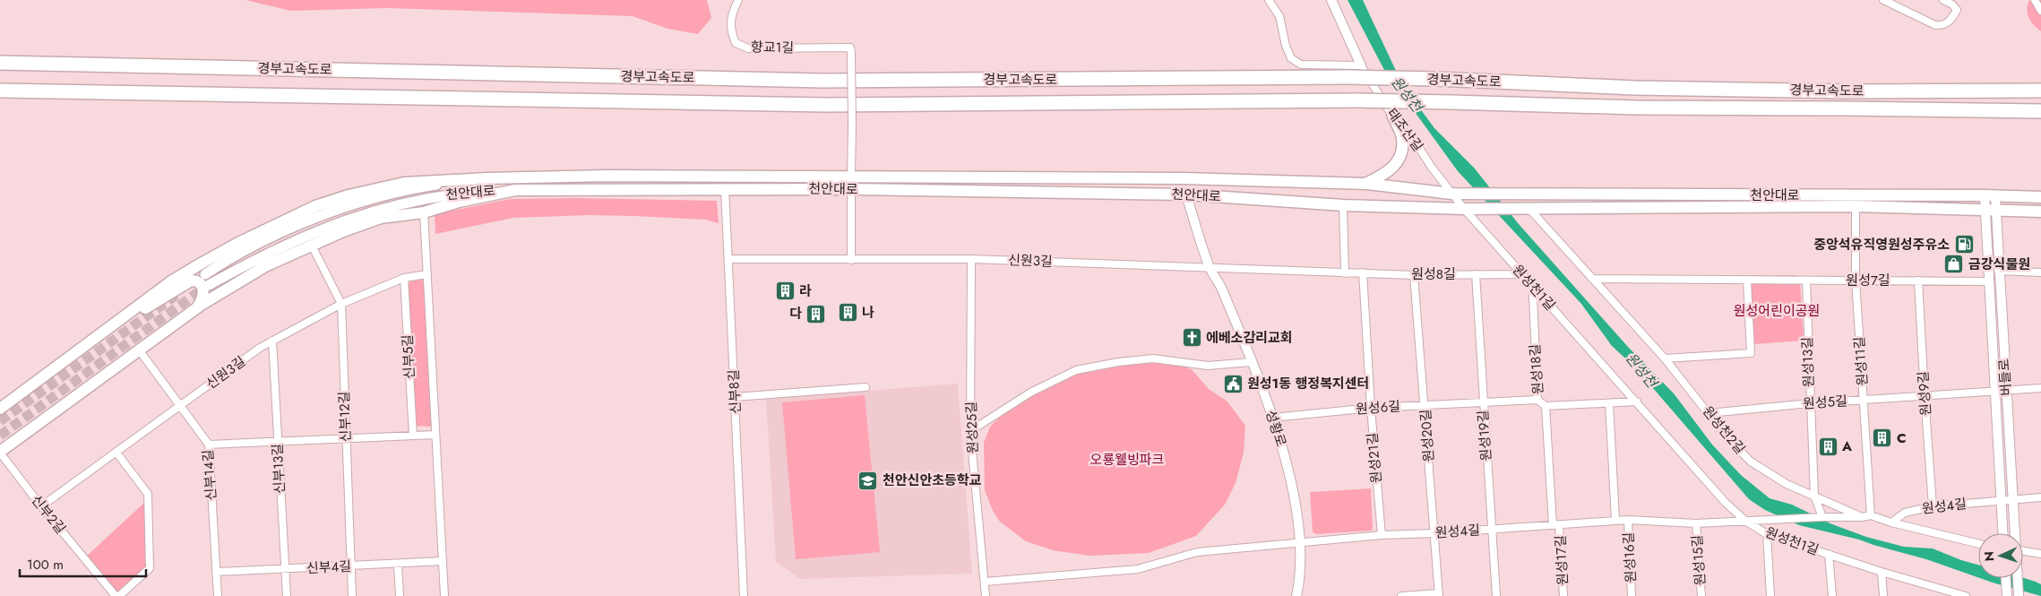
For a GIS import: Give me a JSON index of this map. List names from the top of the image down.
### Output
{
  "streets": {
    "highway": ["경부고속도로"],
    "main road": ["천안대로"],
    "street": [
      "향교1길",
      "태조산길",
      "신원3길",
      "원성8길",
      "원성7길",
      "원성천1길",
      "신부5길",
      "원성11길",
      "원성13길",
      "원성18길",
      "버들로",
      "신부8길",
      "원성9길",
      "원성5길",
      "원성6길",
      "신부12길",
      "원성25길",
      "성황로",
      "원성천2길",
      "원성20길",
      "원성19길",
      "원성21길",
      "신부13길",
      "신부14길",
      "원성4길",
      "신부2길",
      "원성16길",
      "원성17길",
      "원성15길",
      "신부4길"
    ]
  },
  "crossings": [
    ["향교1길", "천안대로"],
    ["태조산길", "천안대로"],
    ["태조산길", "원성천1길"],
    ["천안대로", "원성천1길"],
    ["천안대로", "원성11길"],
    ["천안대로", "버들로"],
    ["천안대로", "신부8길"],
    ["천안대로", "성황로"],
    ["천안대로", "원성천2길"],
    ["신원3길", "원성8길"],
    ["신원3길", "신부5길"],
    ["신원3길", "신부8길"],
    ["신원3길", "신부12길"],
    ["신원3길", "원성25길"],
    ["신원3길", "성황로"],
    ["신원3길", "신부13길"],
    ["신원3길", "신부14길"],
    ["신원3길", "신부2길"],
    ["원성8길", "원성천1길"],
    ["원성8길", "성황로"],
    ["원성8길", "원성20길"],
    ["원성8길", "원성19길"],
    ["원성8길", "원성21길"],
    ["원성7길", "원성11길"],
    ["원성7길", "원성13길"],
    ["원성7길", "버들로"],
    ["원성7길", "원성9길"],
    ["원성7길", "원성천2길"],
    ["원성천1길", "원성18길"],
    ["원성천1길", "원성4길"],
    ["원성11길", "원성5길"],
    ["원성13길", "원성5길"],
    ["원성13길", "원성천2길"],
    ["원성13길", "원성4길"],
    ["원성18길", "원성6길"],
    ["원성18길", "원성4길"],
    ["원성18길", "원성17길"],
    ["버들로", "원성5길"],
    ["버들로", "원성4길"],
    ["원성9길", "원성5길"],
    ["원성9길", "원성4길"],
    ["원성5길", "원성천2길"],
    ["원성6길", "성황로"],
    ["원성6길", "원성20길"],
    ["원성6길", "원성19길"],
    ["원성6길", "원성21길"],
    ["신부12길", "신부4길"],
    ["성황로", "원성4길"],
    ["원성천2길", "원성4길"],
    ["원성20길", "원성4길"],
    ["원성19길", "원성4길"],
    ["원성21길", "원성4길"],
    ["신부13길", "신부4길"],
    ["신부14길", "신부4길"],
    ["원성4길", "원성16길"],
    ["원성4길", "원성17길"],
    ["원성4길", "원성15길"]
  ],
  "water": ["원성천"],
  "parks": ["원성어린이공원", "오룡웰빙파크"],
  "places": {
    "fuel station": ["중앙석유직영원성주유소"],
    "shop": ["금강식물원"],
    "building": [
      "라",
      "나",
      "다",
      "C",
      "A"
    ],
    "church": ["에베소감리교회"],
    "public building": ["원성1동 행정복지센터"],
    "school or university": ["천안신안초등학교"]
  },
  "scale_bar": "100 m",
  "north": "left"
}
